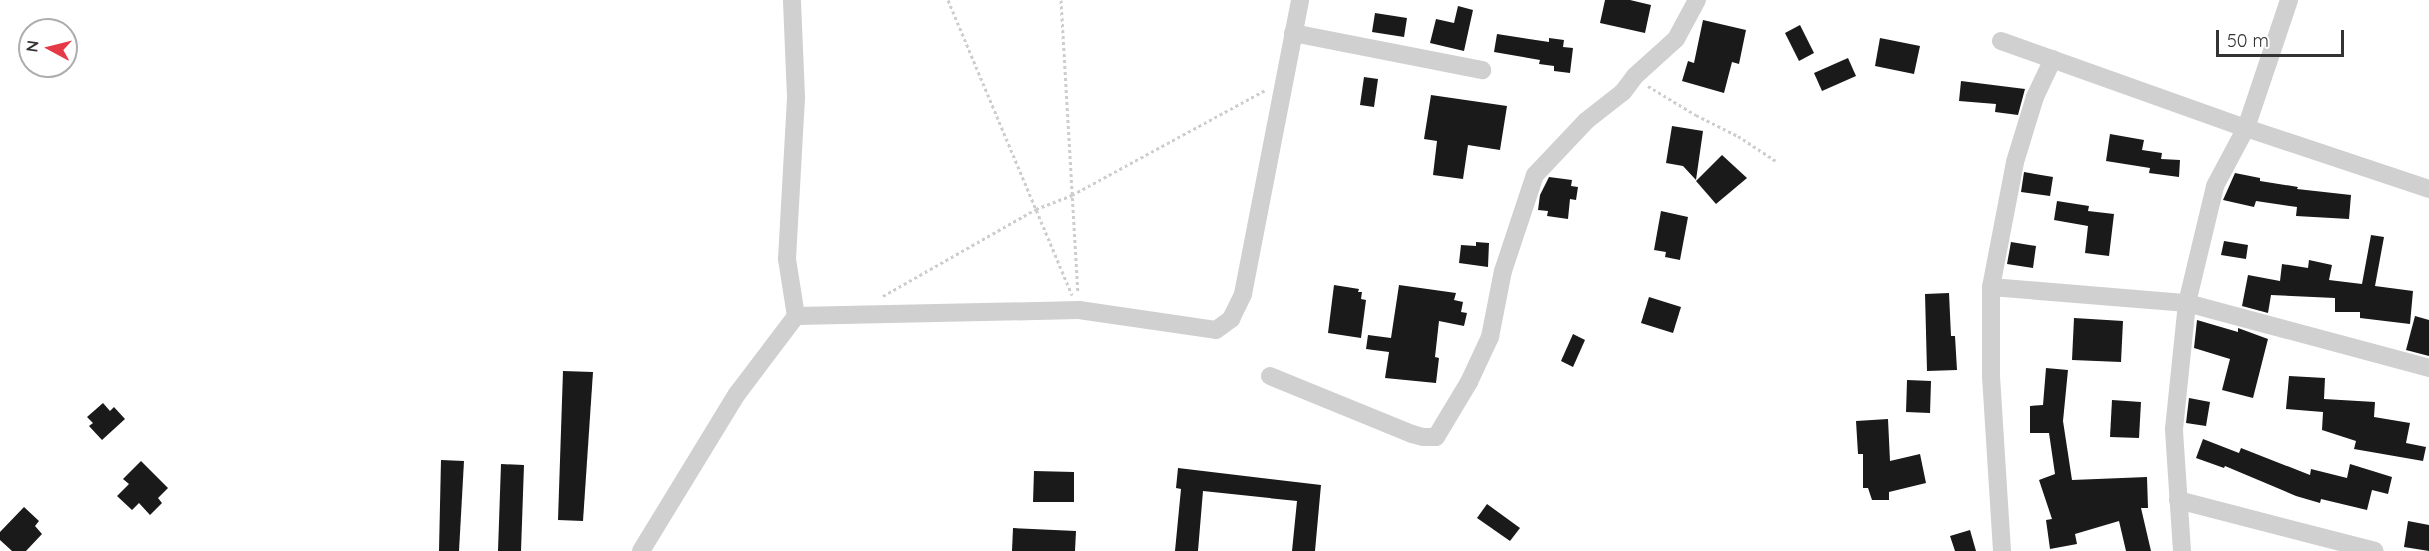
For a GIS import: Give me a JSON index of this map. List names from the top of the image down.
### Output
{
  "scale_bar": "50 m",
  "north": "left"
}
